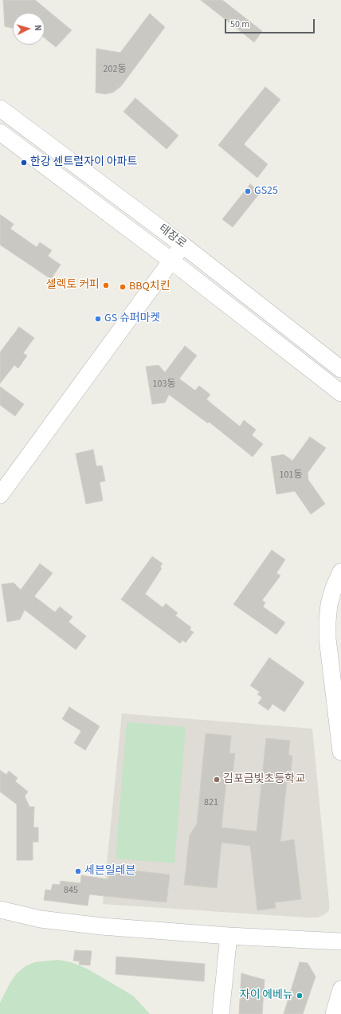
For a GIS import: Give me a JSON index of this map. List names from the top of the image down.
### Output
{
  "streets": {
    "street": ["태장로"]
  },
  "places": [
    "한강 센트럴자이 아파트",
    "GS25",
    "셀렉토 커피",
    "BBQ치킨",
    "GS 슈퍼마켓",
    "김포금빛초등학교",
    "세븐일레븐",
    "자이 에베뉴"
  ],
  "house_numbers": [
    "202동",
    "103동",
    "101동",
    "821",
    "845"
  ],
  "scale_bar": "50 m",
  "north": "right"
}
